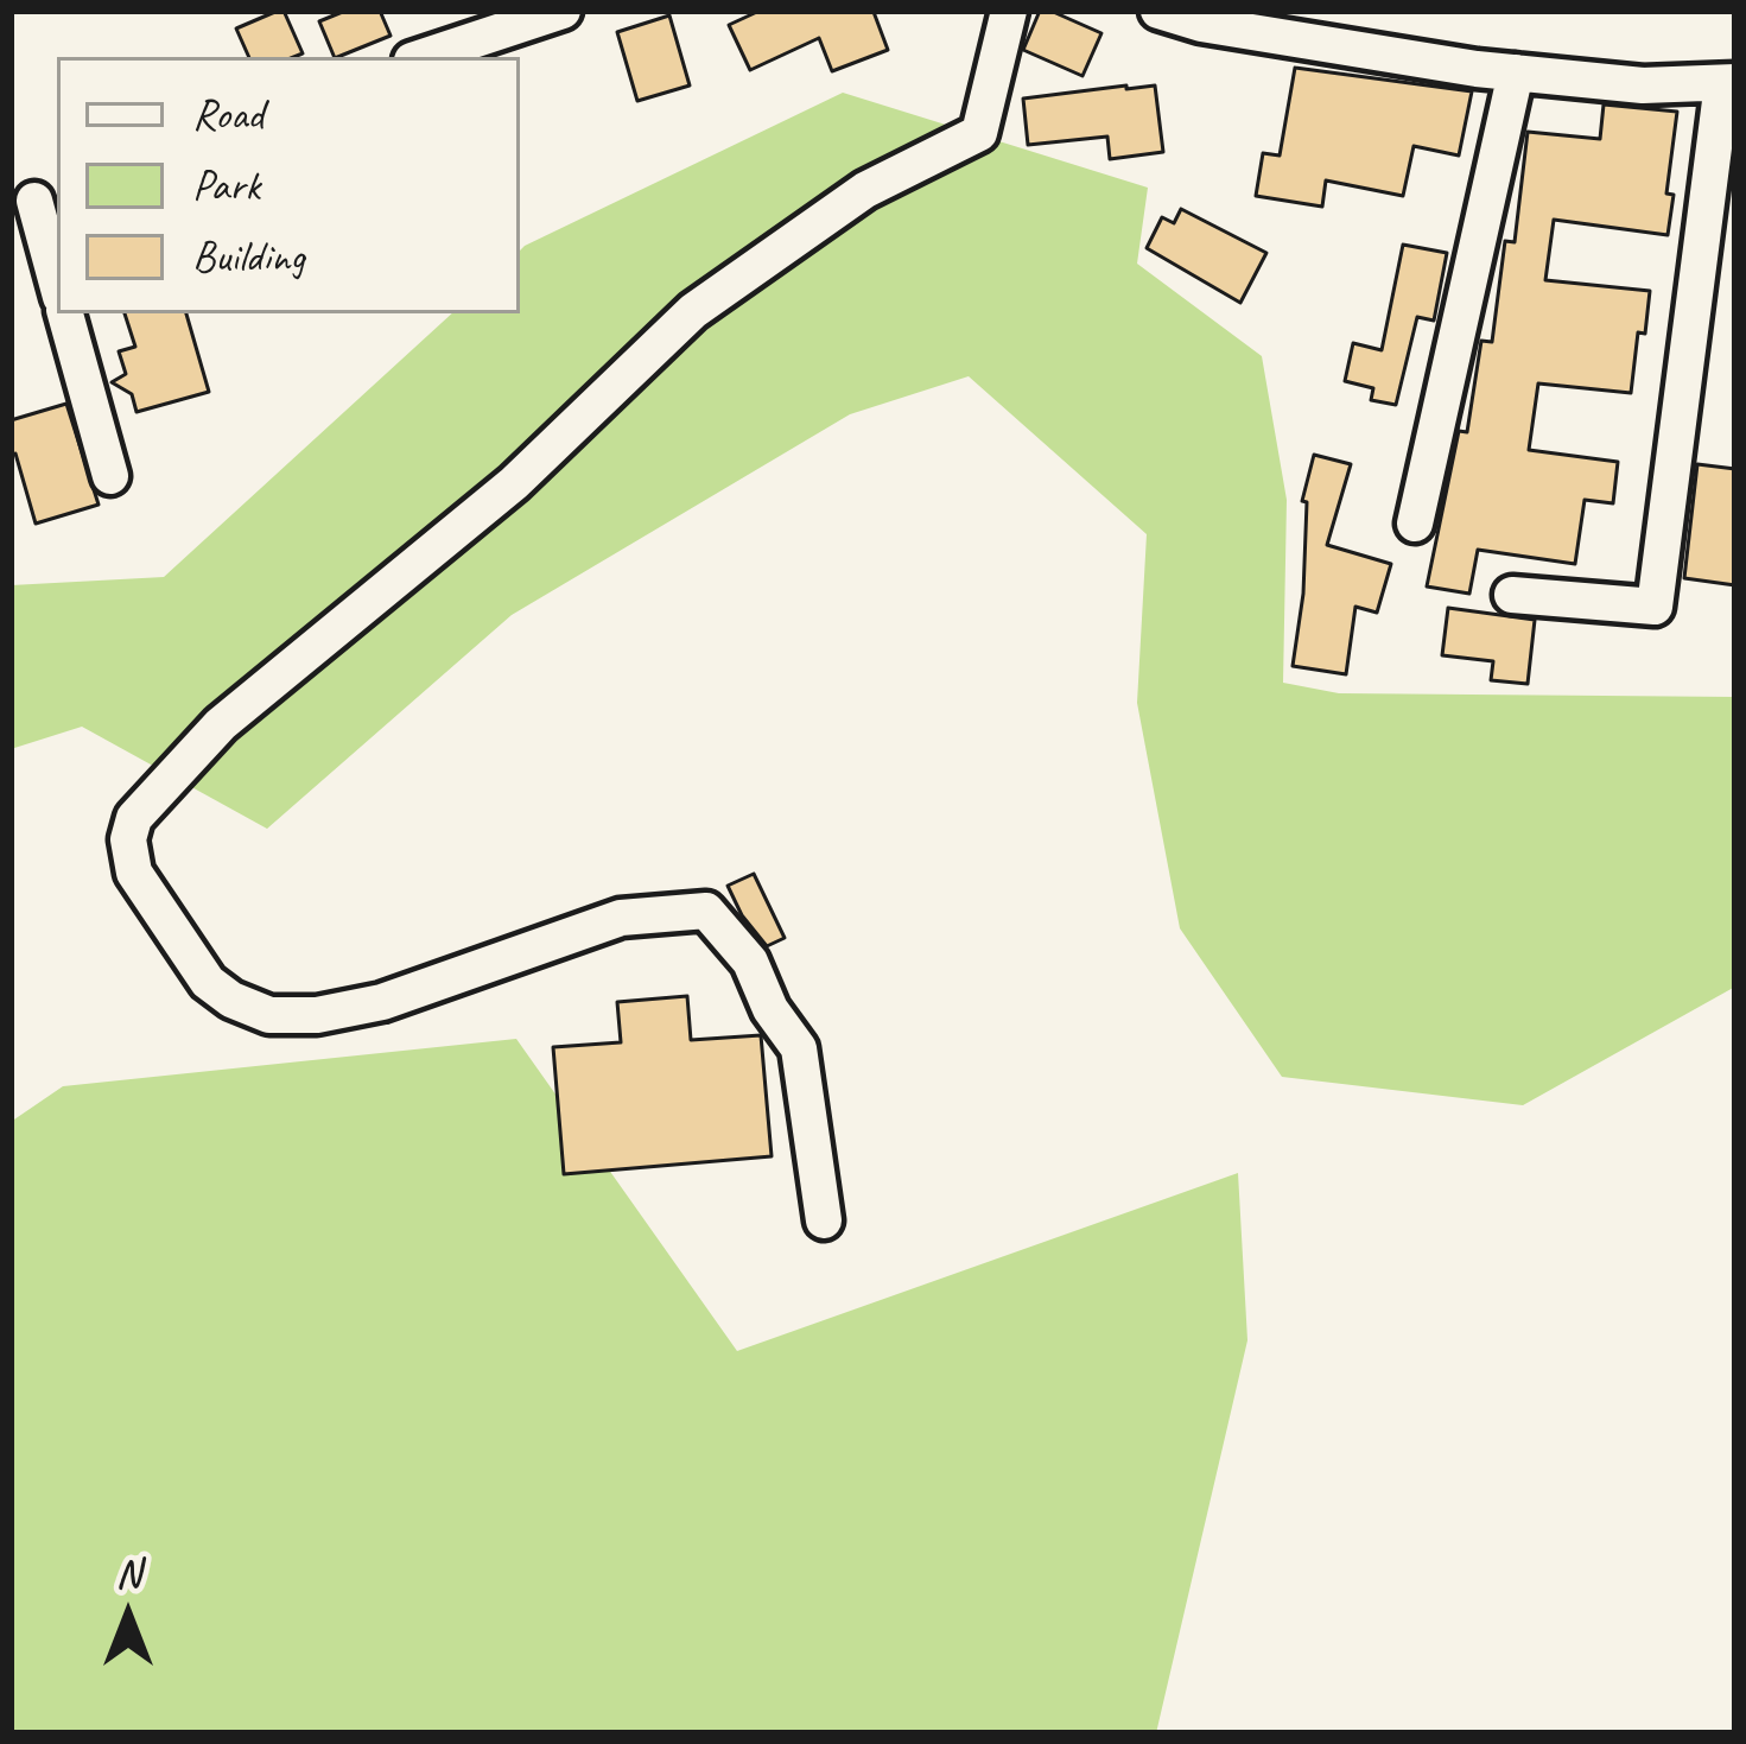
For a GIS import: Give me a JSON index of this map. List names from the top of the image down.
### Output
{
  "legend": ["Road", "Park", "Building"],
  "north": "top"
}
